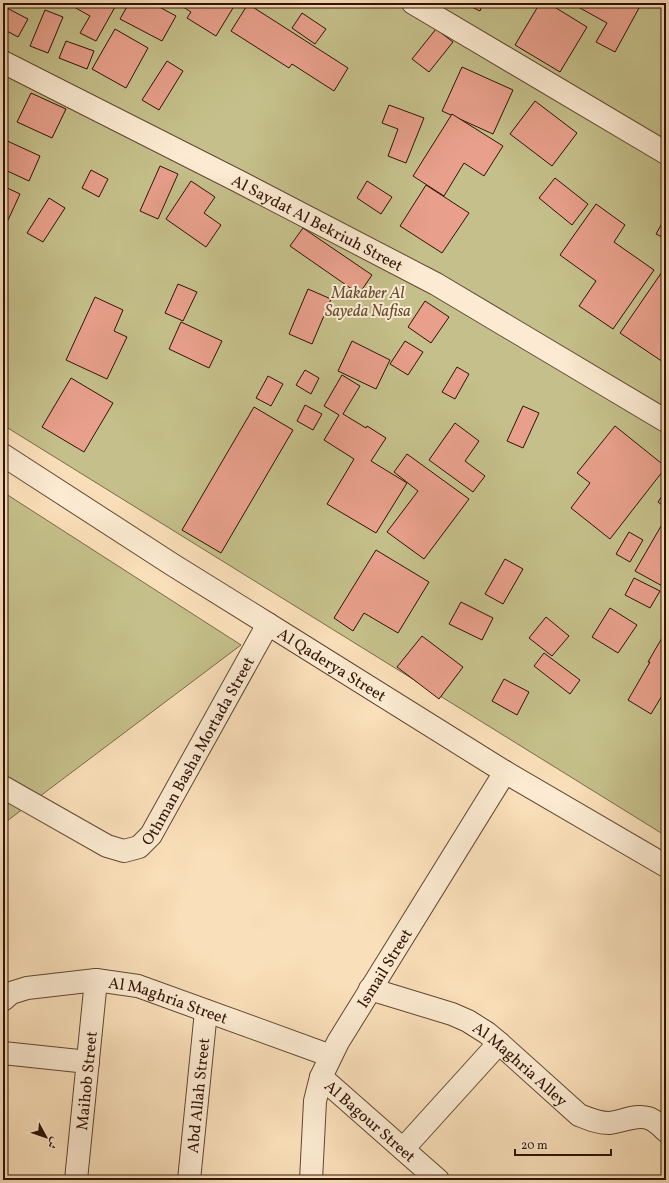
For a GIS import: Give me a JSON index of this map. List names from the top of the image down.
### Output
{
  "streets": {
    "street": [
      "Al Saydat Al Bekriuh Street",
      "Al Qaderya Street",
      "Othman Basha Mortada Street",
      "Ismail Street",
      "Al Maghria Street",
      "Al Maghria Alley",
      "Maihob Street",
      "Abd Allah Street",
      "Al Bagour Street"
    ]
  },
  "crossings": [
    ["Al Qaderya Street", "Othman Basha Mortada Street"],
    ["Al Qaderya Street", "Ismail Street"],
    ["Ismail Street", "Al Maghria Street"],
    ["Ismail Street", "Al Maghria Alley"],
    ["Ismail Street", "Al Bagour Street"],
    ["Al Maghria Street", "Maihob Street"],
    ["Al Maghria Street", "Abd Allah Street"]
  ],
  "parks": ["Makaber Al Sayeda Nafisa"],
  "scale_bar": "20 m",
  "north": "bottom right"
}
